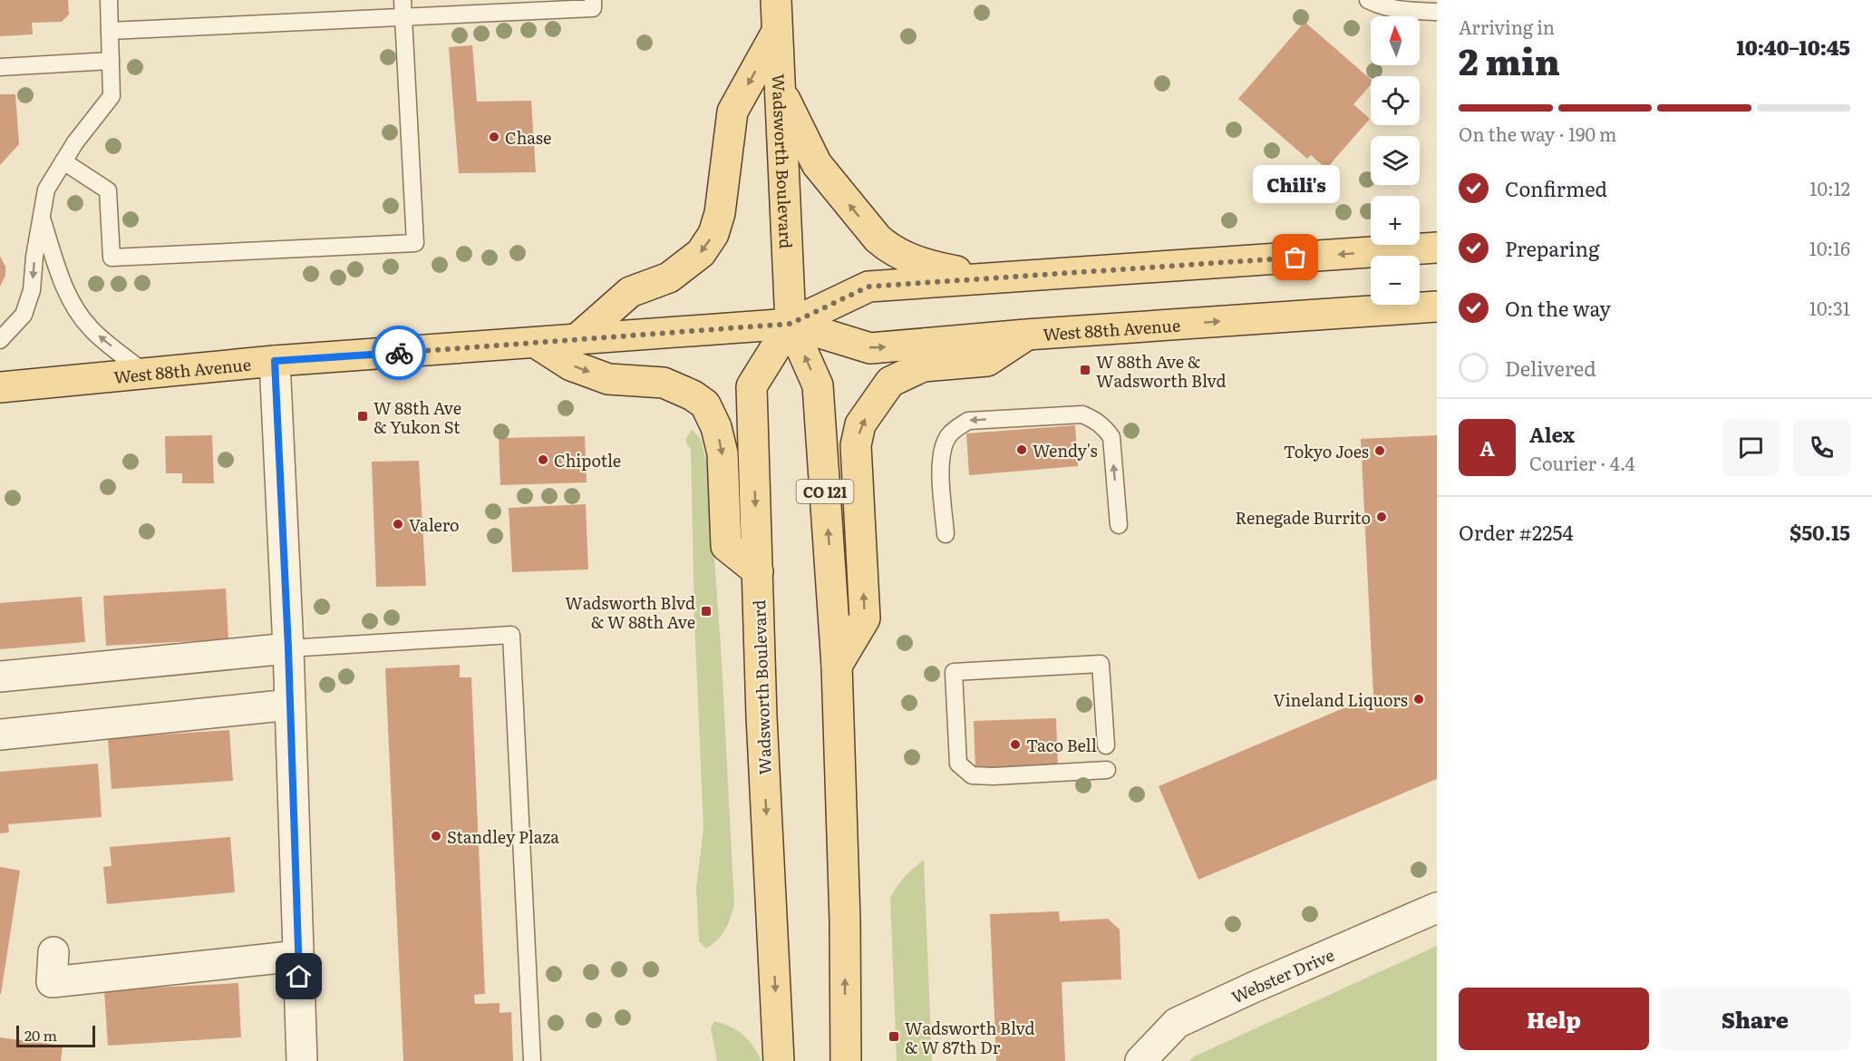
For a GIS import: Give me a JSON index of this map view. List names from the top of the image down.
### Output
{
  "streets": {
    "main road": ["Wadsworth Boulevard", "West 88th Avenue", "CO 121"],
    "street": ["Webster Drive"]
  },
  "crossings": [
    ["Wadsworth Boulevard", "West 88th Avenue"]
  ],
  "places": {
    "other": [
      "Chase",
      "Chili's",
      "Wendy's",
      "Tokyo Joes",
      "Chipotle",
      "Renegade Burrito",
      "Valero",
      "Vineland Liquors",
      "Taco Bell",
      "Standley Plaza"
    ],
    "transit": [
      "W 88th Ave & Wadsworth Blvd",
      "W 88th Ave & Yukon St",
      "Wadsworth Blvd & W 88th Ave",
      "Wadsworth Blvd & W 87th Dr"
    ]
  },
  "scale_bar": "20 m",
  "north": "top",
  "page": {
    "heading": ["2 min", "Arriving in", "10:40–10:45"],
    "panel": [
      "Alex",
      "Courier · 4.4",
      "Order #2254",
      "$50.15"
    ],
    "map_buttons": ["+", "−"],
    "bar": "On the way · 190 m",
    "list": [
      ["Confirmed", "10:12"],
      ["Preparing", "10:16"],
      ["On the way", "10:31"],
      "Delivered"
    ],
    "bubble": "Chili's",
    "round": "A",
    "buttons": ["Help", "Share"],
    "scale": "20 m"
  }
}
